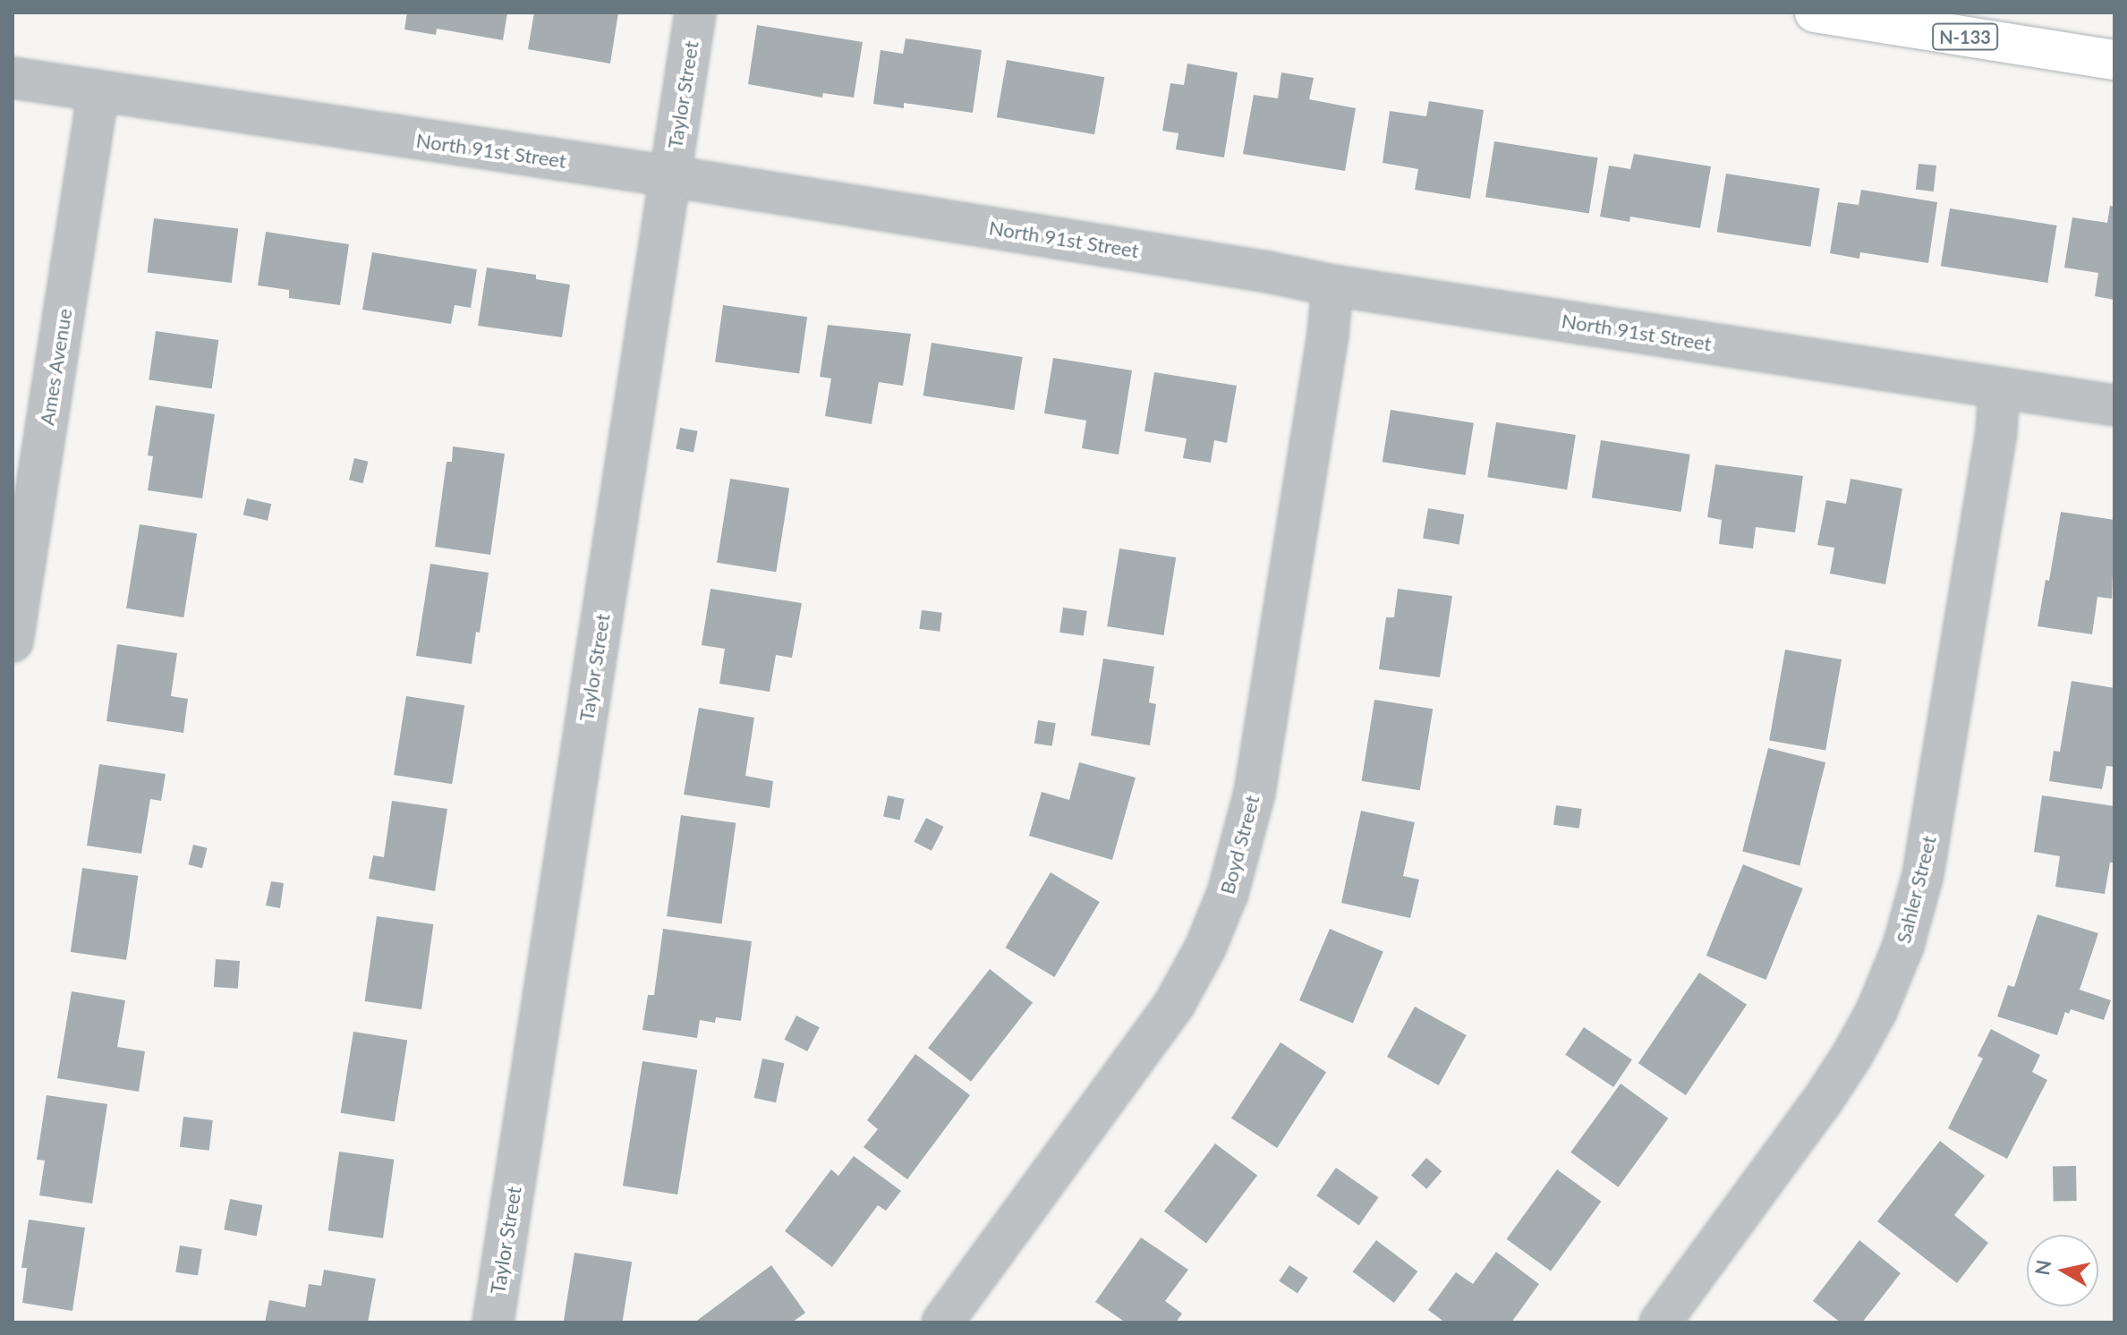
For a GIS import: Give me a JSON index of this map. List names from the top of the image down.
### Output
{
  "streets": {
    "main road": ["N-133"],
    "street": [
      "Taylor Street",
      "North 91st Street",
      "Ames Avenue",
      "Boyd Street",
      "Sahler Street"
    ]
  },
  "crossings": [
    ["Taylor Street", "North 91st Street"],
    ["North 91st Street", "Ames Avenue"],
    ["North 91st Street", "Boyd Street"],
    ["North 91st Street", "Sahler Street"]
  ],
  "north": "left"
}
